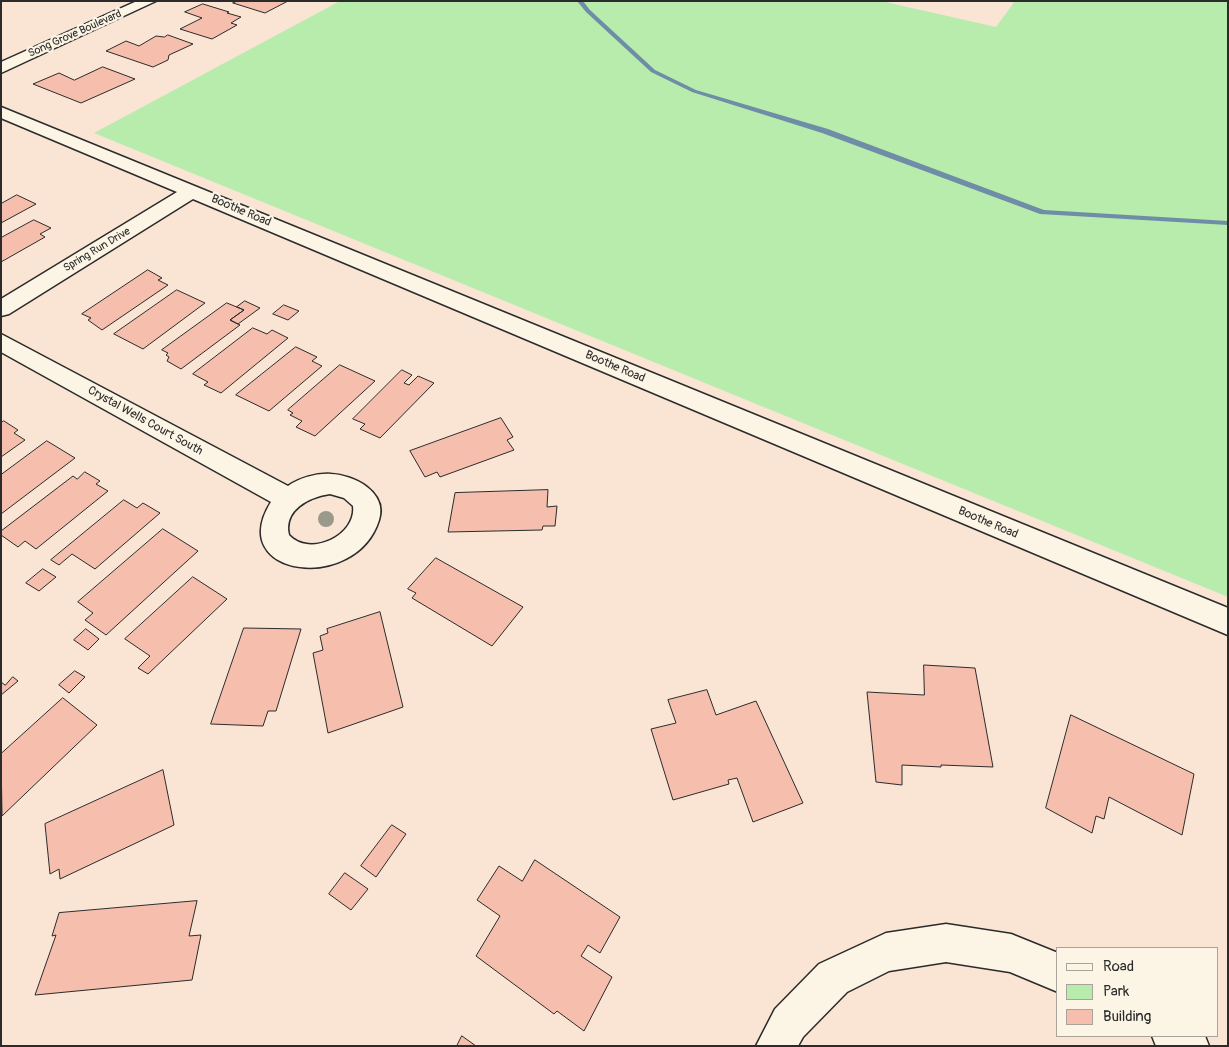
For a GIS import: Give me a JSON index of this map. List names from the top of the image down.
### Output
{
  "streets": {
    "street": [
      "Song Grove Boulevard",
      "Boothe Road",
      "Spring Run Drive",
      "Crystal Wells Court South"
    ]
  },
  "crossings": [
    ["Boothe Road", "Spring Run Drive"]
  ],
  "legend": ["Road", "Park", "Building"]
}
